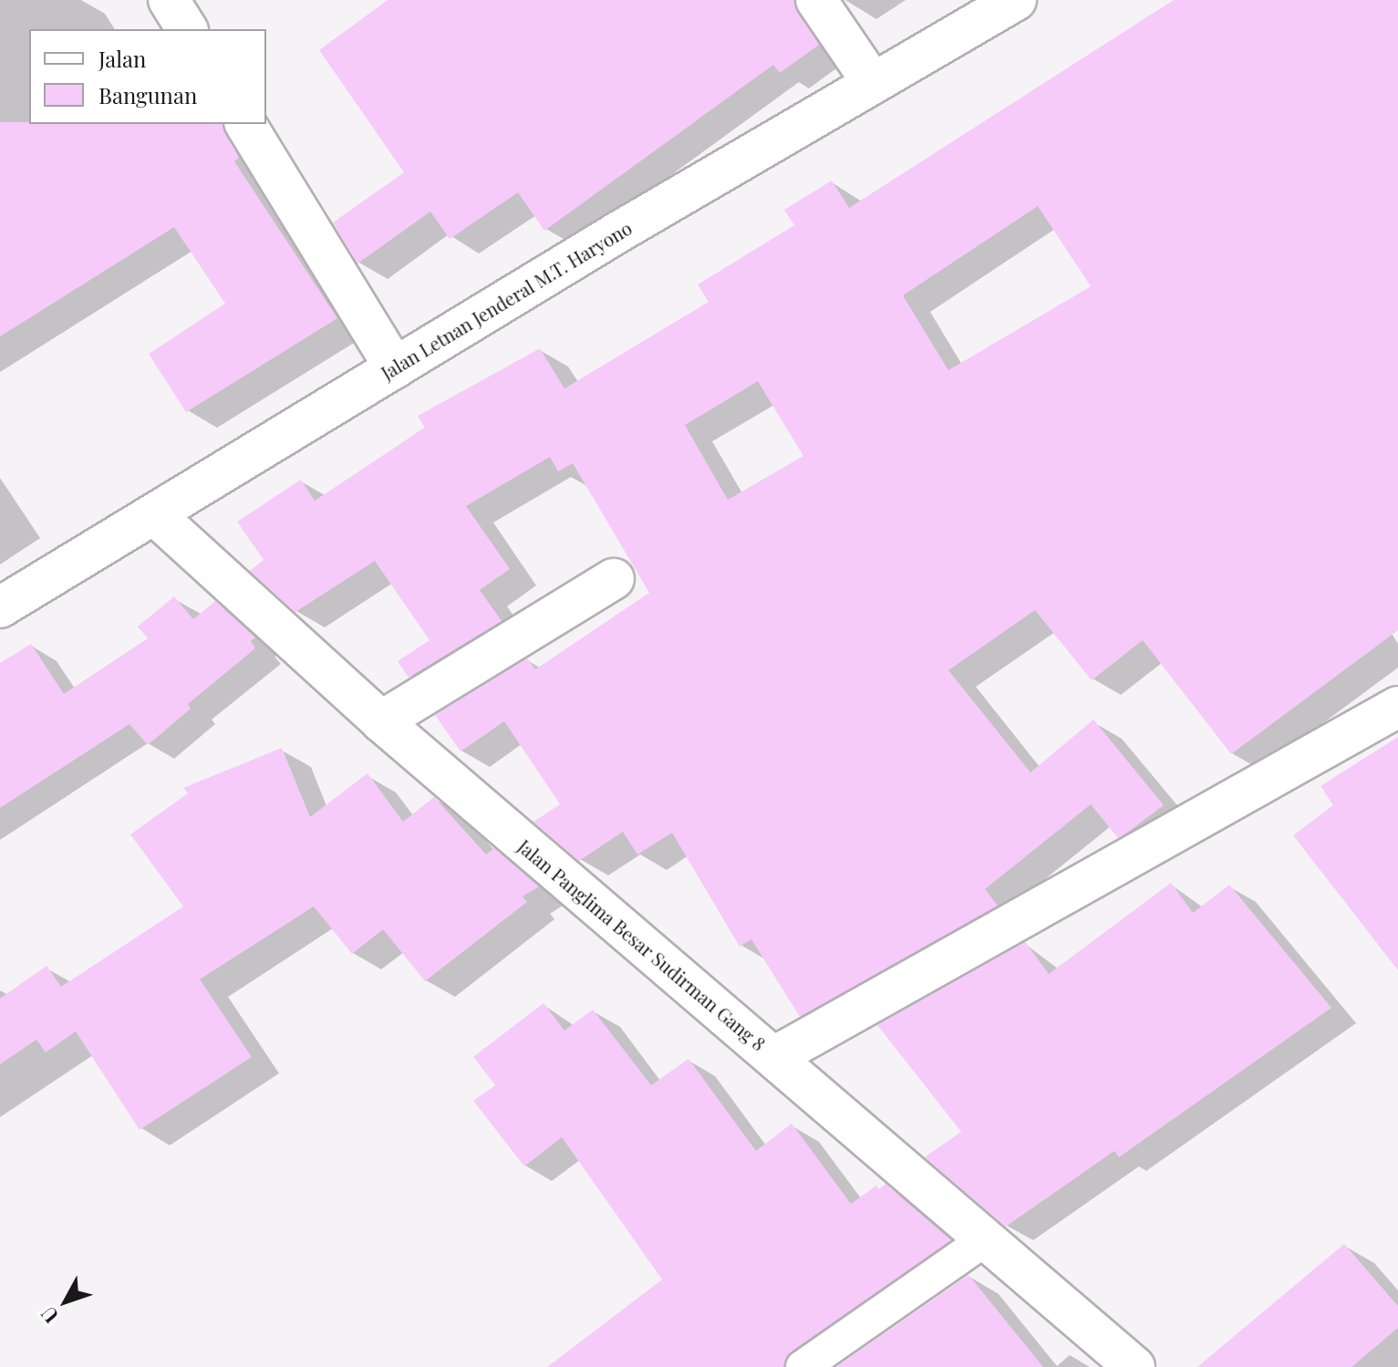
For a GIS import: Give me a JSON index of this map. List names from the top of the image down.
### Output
{
  "streets": {
    "street": ["Jalan Letnan Jenderal M.T. Haryono", "Jalan Panglima Besar Sudirman Gang 8"]
  },
  "crossings": [
    ["Jalan Letnan Jenderal M.T. Haryono", "Jalan Panglima Besar Sudirman Gang 8"]
  ],
  "legend": ["Jalan", "Bangunan"],
  "north": "bottom left"
}
